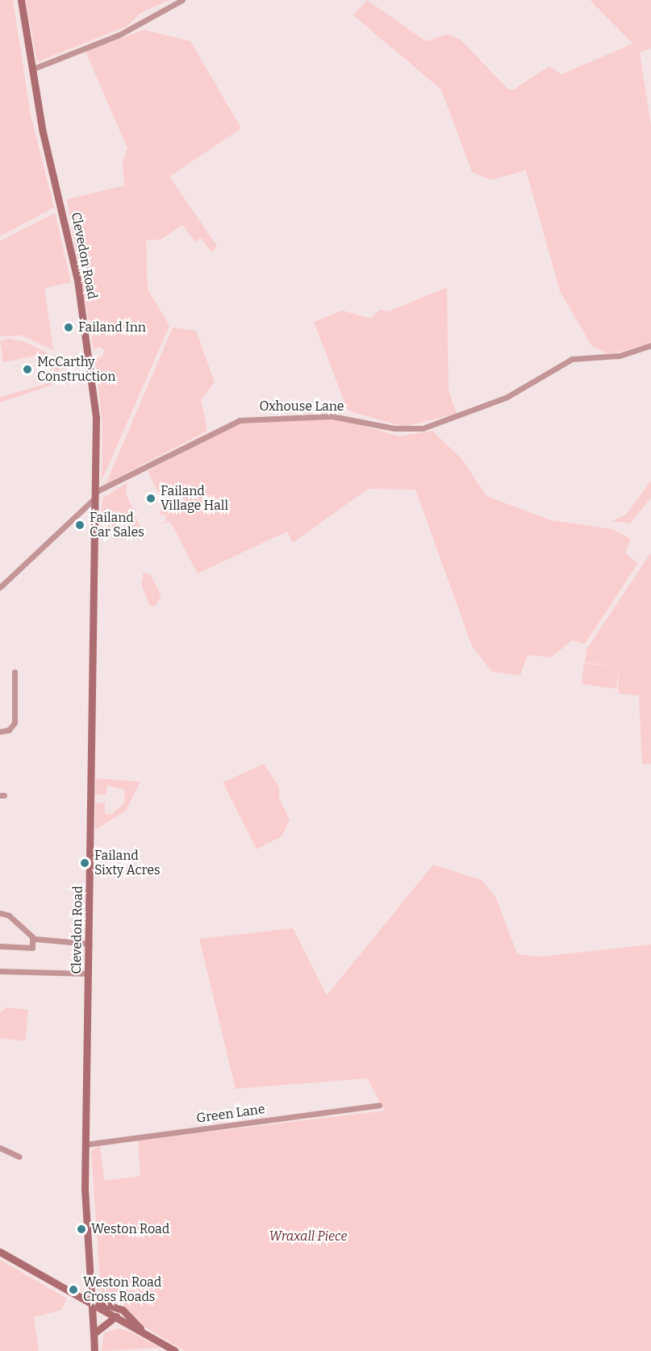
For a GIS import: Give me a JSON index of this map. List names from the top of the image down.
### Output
{
  "streets": {
    "main road": ["Clevedon Road"],
    "street": ["Oxhouse Lane", "Green Lane"]
  },
  "crossings": [
    ["Clevedon Road", "Oxhouse Lane"],
    ["Clevedon Road", "Green Lane"]
  ],
  "parks": ["Wraxall Piece"],
  "places": [
    "Failand Inn",
    "McCarthy Construction",
    "Failand Village Hall",
    "Failand Car Sales",
    "Failand Sixty Acres",
    "Weston Road",
    "Weston Road Cross Roads"
  ]
}
